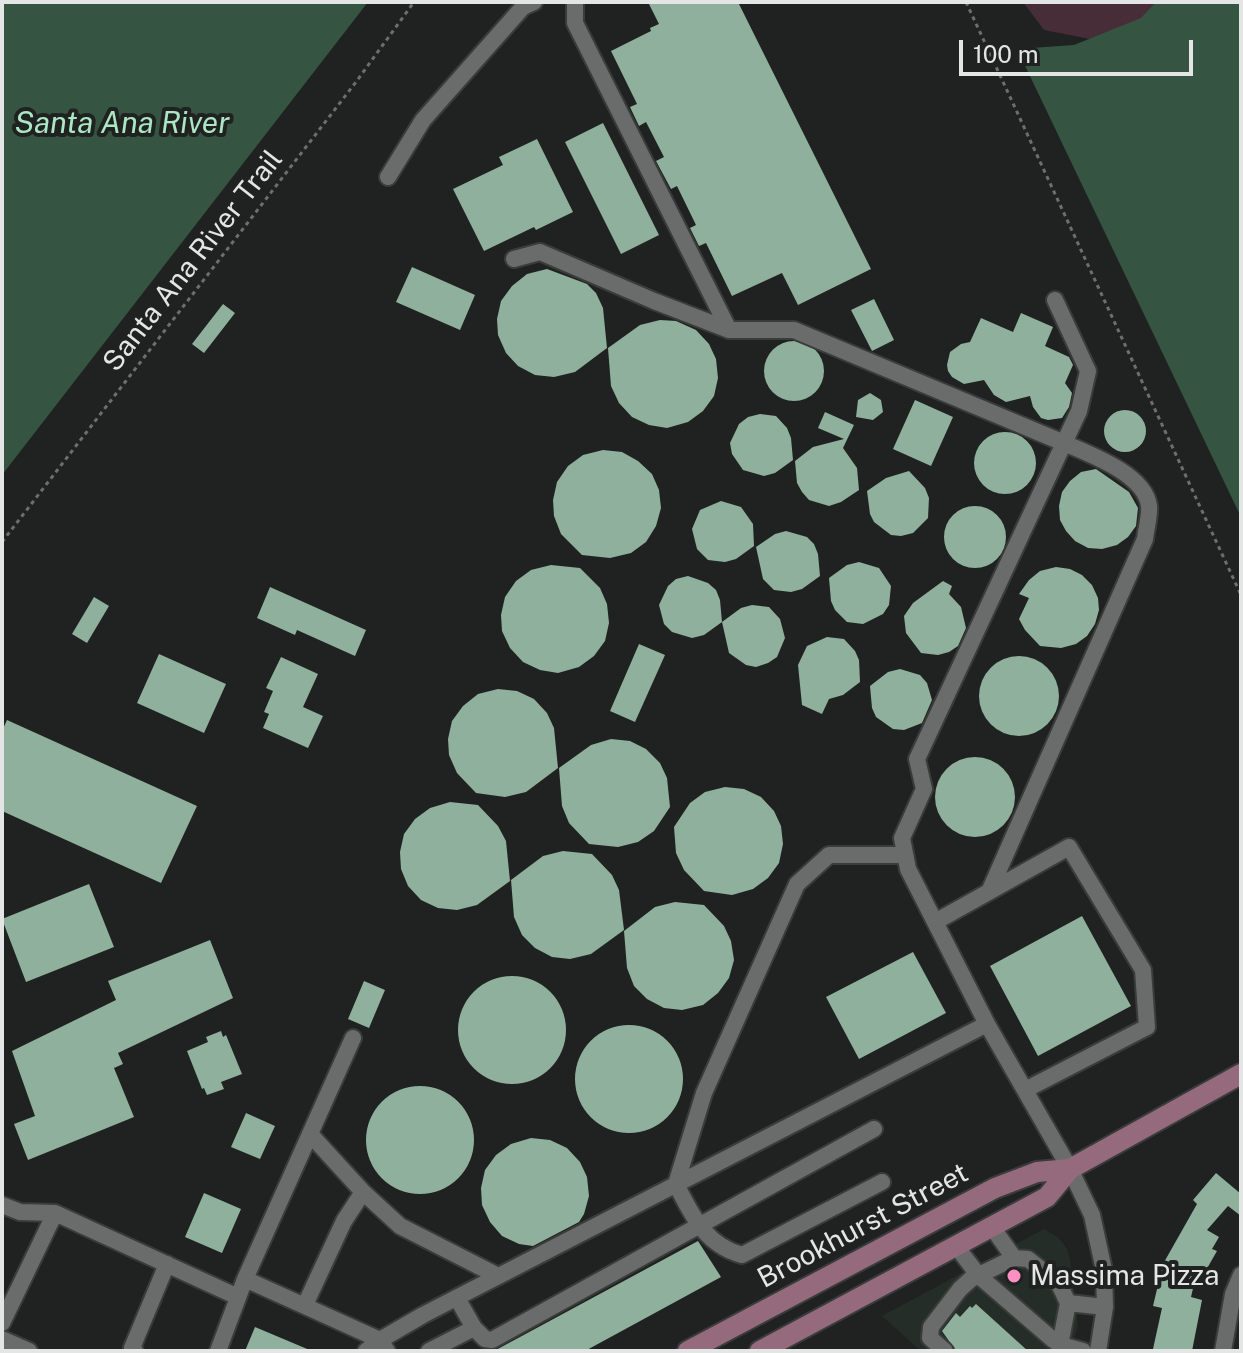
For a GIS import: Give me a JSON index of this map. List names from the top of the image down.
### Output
{
  "streets": {
    "main road": ["Brookhurst Street"],
    "path": ["Santa Ana River Trail"]
  },
  "water": ["Santa Ana River"],
  "places": ["Massima Pizza"],
  "scale_bar": "100 m"
}
